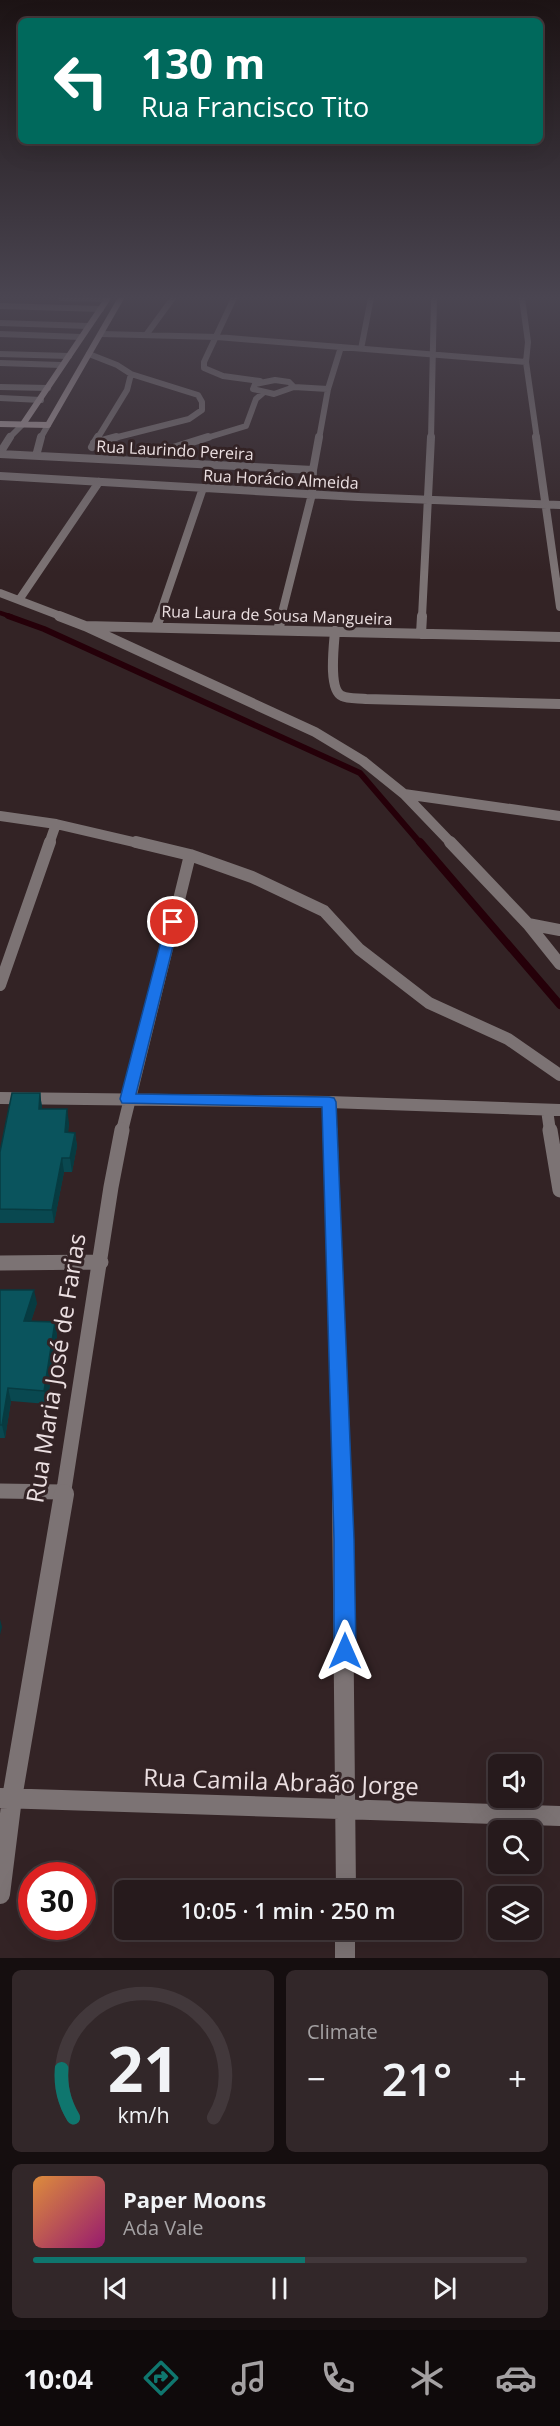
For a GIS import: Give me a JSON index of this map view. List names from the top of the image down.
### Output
{
  "streets": {
    "street": [
      "Rua Laurindo Pereira",
      "Rua Horácio Almeida",
      "Rua Laura de Sousa Mangueira",
      "Rua Maria José de Farias",
      "Rua Camila Abraão Jorge"
    ]
  },
  "crossings": [
    ["Rua Maria José de Farias", "Rua Camila Abraão Jorge"]
  ],
  "page": {
    "turn": ["130 m", "Rua Francisco Tito"],
    "limit": "30",
    "trip": "10:05 · 1 min · 250 m",
    "tile": "Climate",
    "heat": ["−", "21°", "+"],
    "song": ["Paper Moons", "Ada Vale"],
    "tabs": "10:04",
    "gauge": ["21", "km/h"]
  }
}
